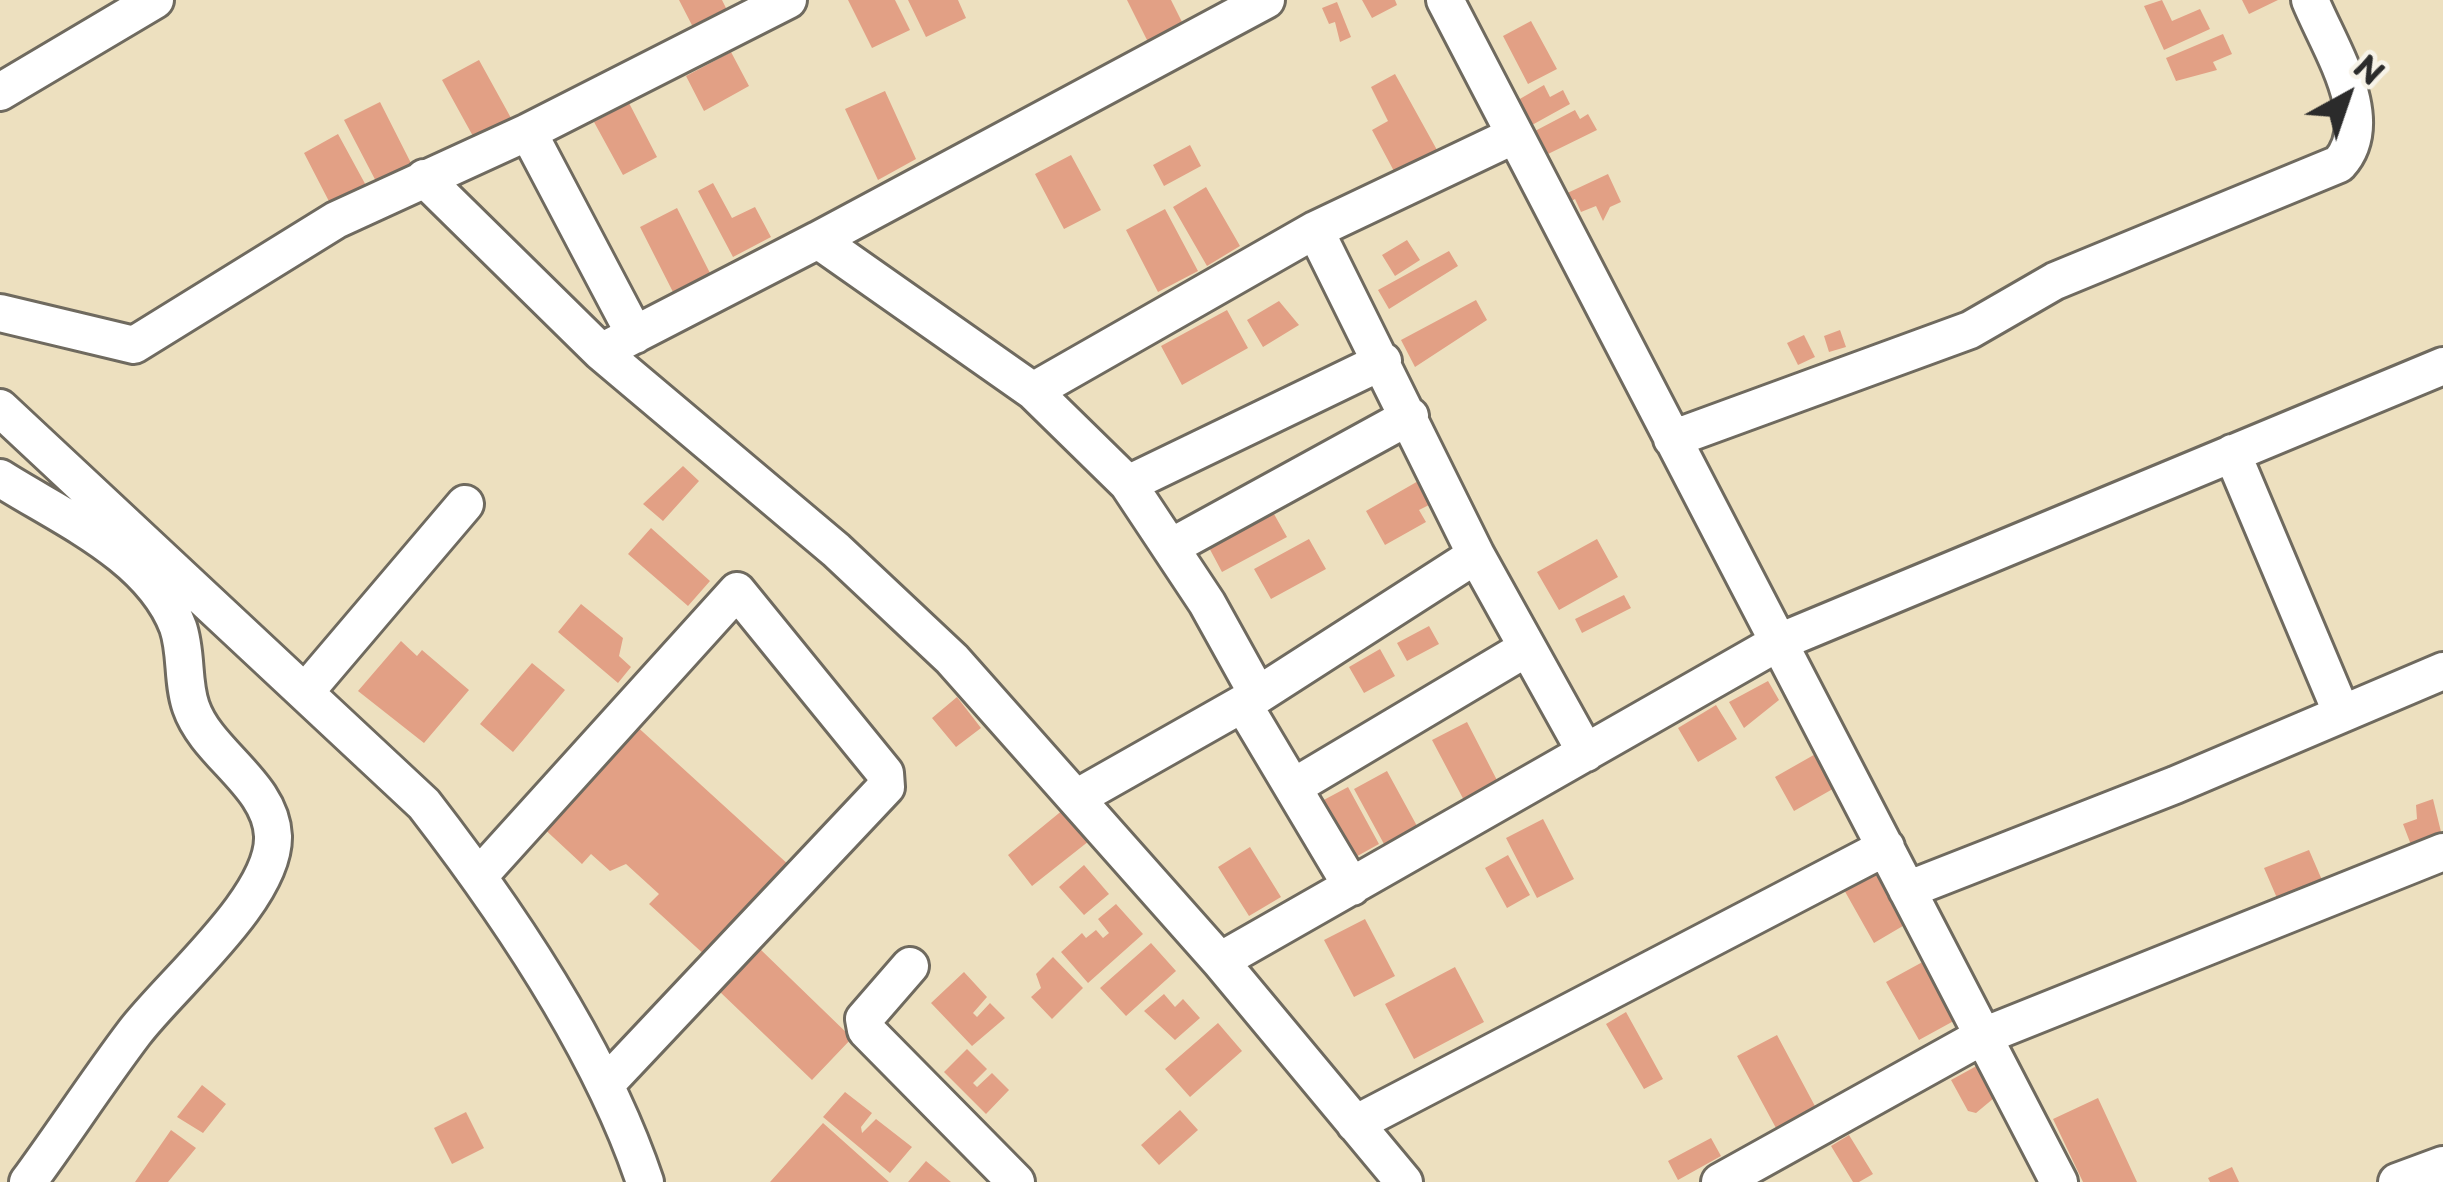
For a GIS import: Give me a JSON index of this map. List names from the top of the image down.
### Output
{
  "north": "top right"
}
